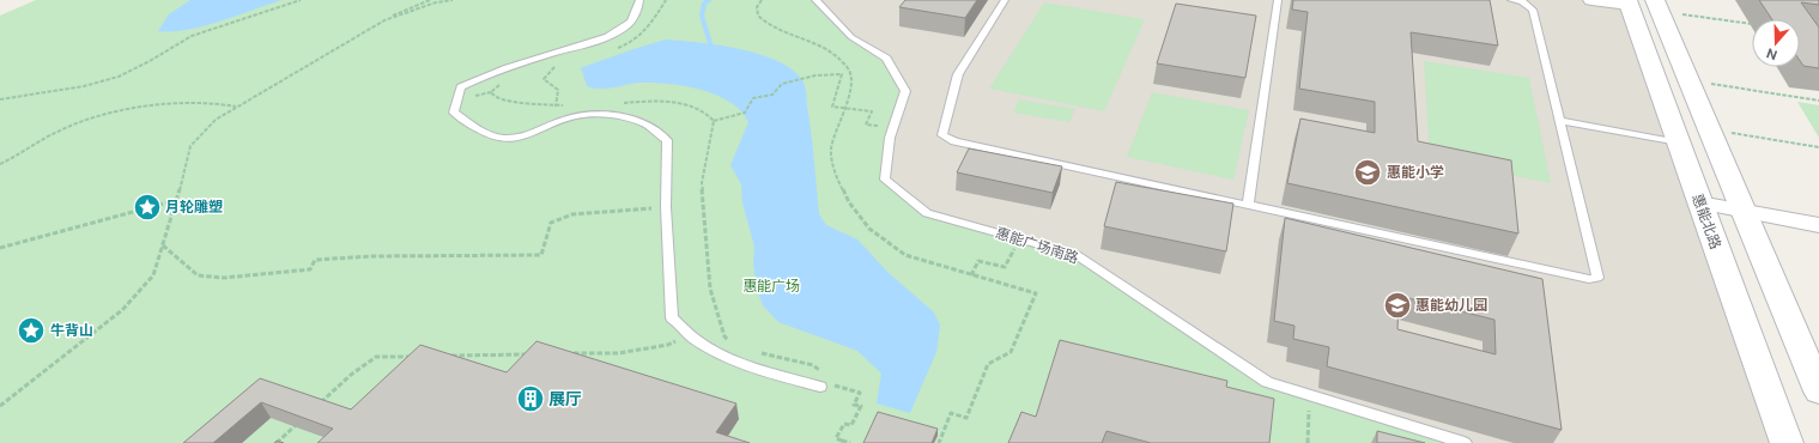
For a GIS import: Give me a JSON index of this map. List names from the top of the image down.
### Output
{
  "streets": {
    "street": ["惠能北路"],
    "lane": ["惠能广场南路"]
  },
  "parks": ["惠能广场"],
  "places": {
    "school or university": ["惠能小学", "惠能幼儿园"],
    "place": ["月轮雕塑", "牛背山"],
    "building": ["展厅"]
  },
  "north": "bottom"
}
